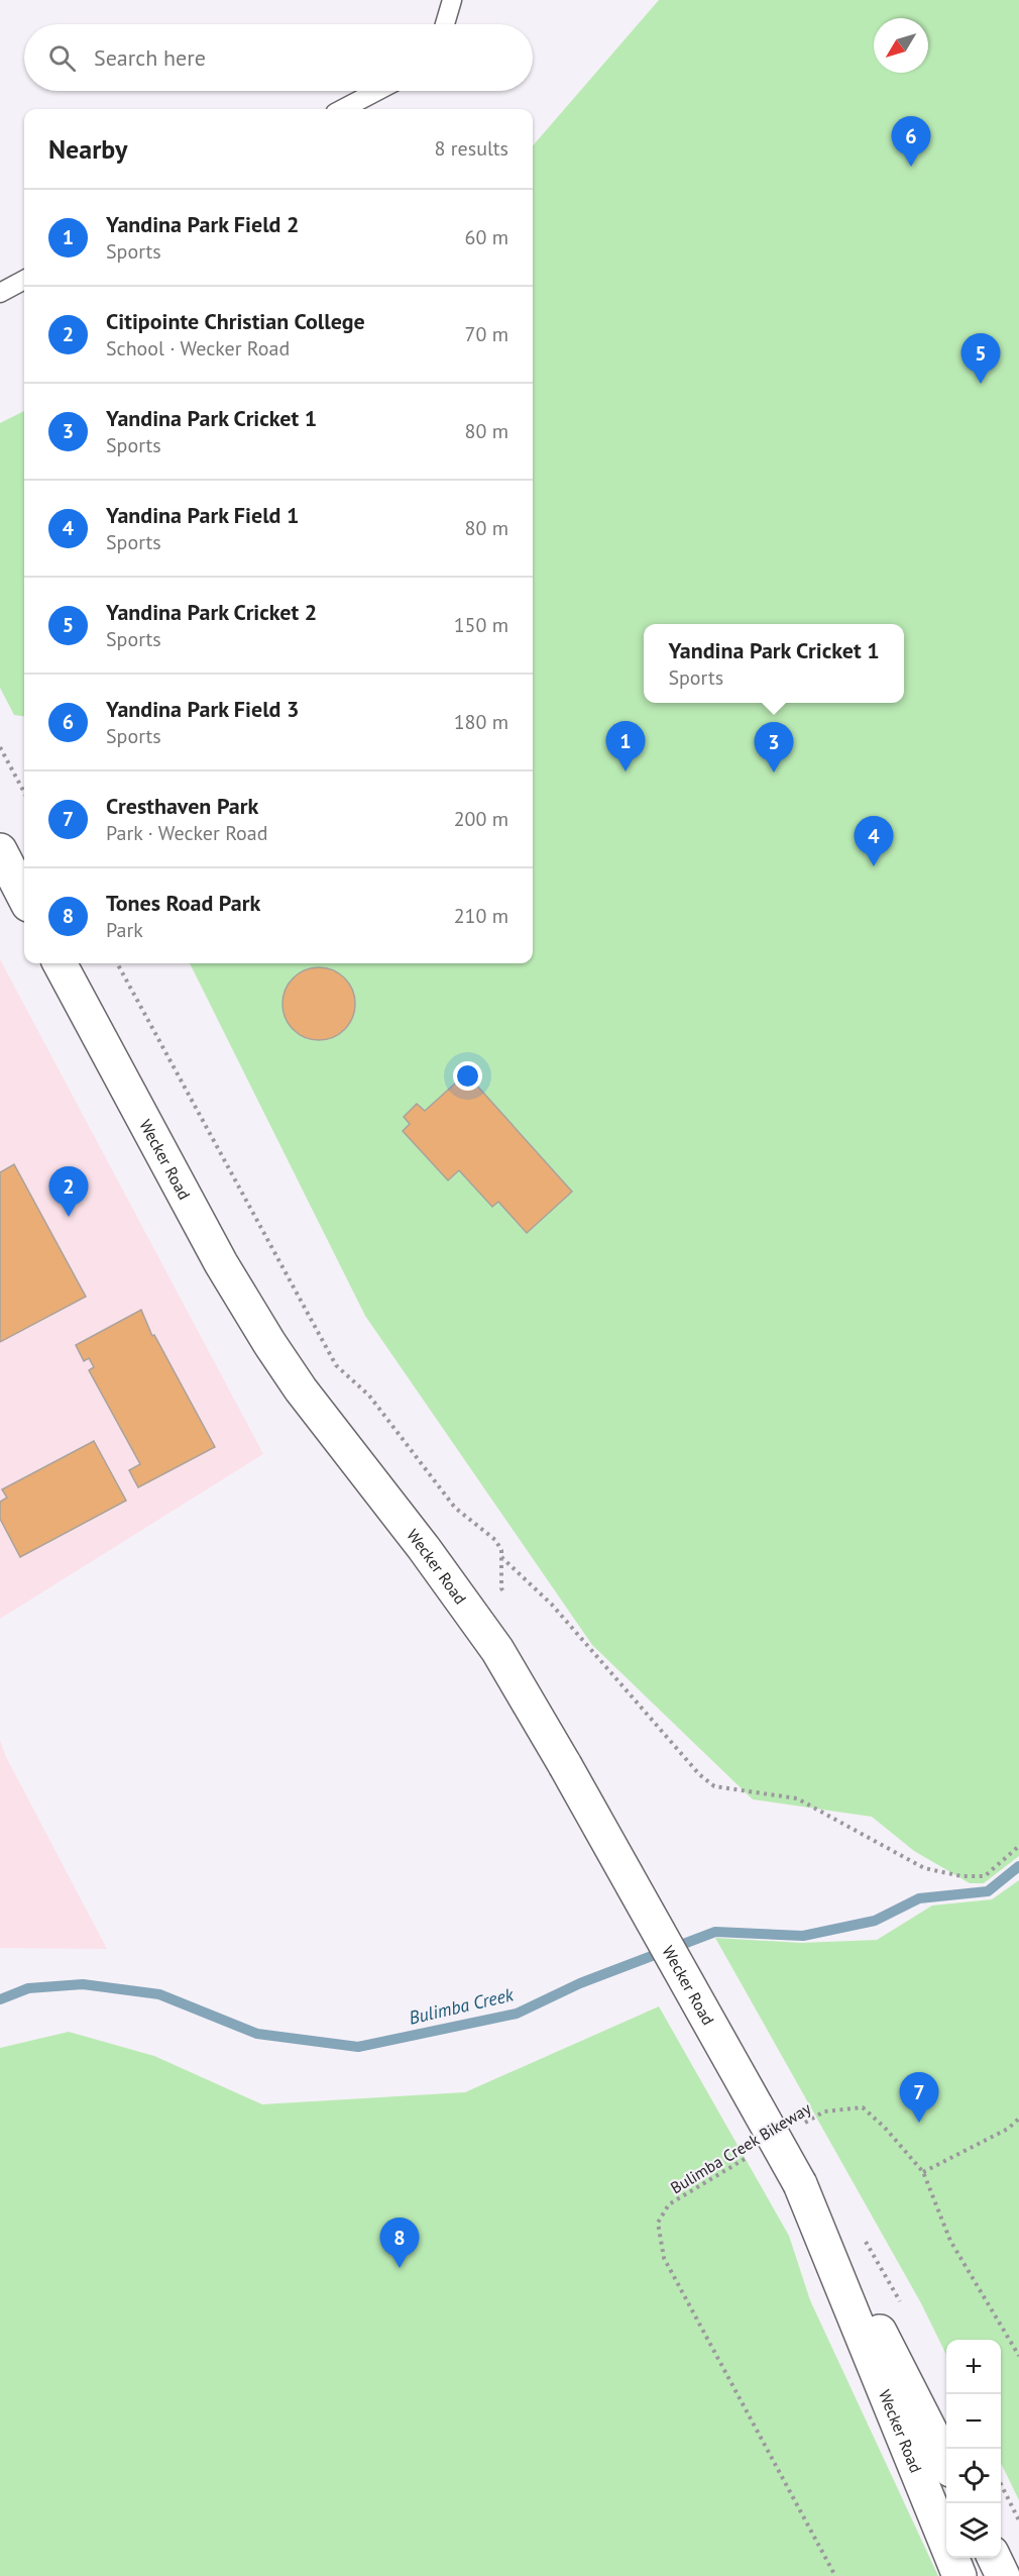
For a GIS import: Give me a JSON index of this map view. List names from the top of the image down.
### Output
{
  "streets": {
    "street": ["Wecker Road"],
    "path": ["Bulimba Creek Bikeway"]
  },
  "water": ["Bulimba Creek"],
  "north": "bottom left",
  "page": {
    "search": "Search here",
    "heading": ["Nearby", "8 results"],
    "pins": [
      "6",
      "5",
      "1",
      "3",
      "4",
      "2",
      "7",
      "8"
    ],
    "list": [
      {
        "mark": "1",
        "name": "Yandina Park Field 2",
        "note": "Sports",
        "value": "60 m"
      },
      {
        "mark": "2",
        "name": "Citipointe Christian College",
        "note": "School · Wecker Road",
        "value": "70 m"
      },
      {
        "mark": "3",
        "name": "Yandina Park Cricket 1",
        "note": "Sports",
        "value": "80 m"
      },
      {
        "mark": "4",
        "name": "Yandina Park Field 1",
        "note": "Sports",
        "value": "80 m"
      },
      {
        "mark": "5",
        "name": "Yandina Park Cricket 2",
        "note": "Sports",
        "value": "150 m"
      },
      {
        "mark": "6",
        "name": "Yandina Park Field 3",
        "note": "Sports",
        "value": "180 m"
      },
      {
        "mark": "7",
        "name": "Cresthaven Park",
        "note": "Park · Wecker Road",
        "value": "200 m"
      },
      {
        "mark": "8",
        "name": "Tones Road Park",
        "note": "Park",
        "value": "210 m"
      }
    ],
    "popup": ["Yandina Park Cricket 1", "Sports"],
    "map_buttons": ["+", "−"]
  }
}
